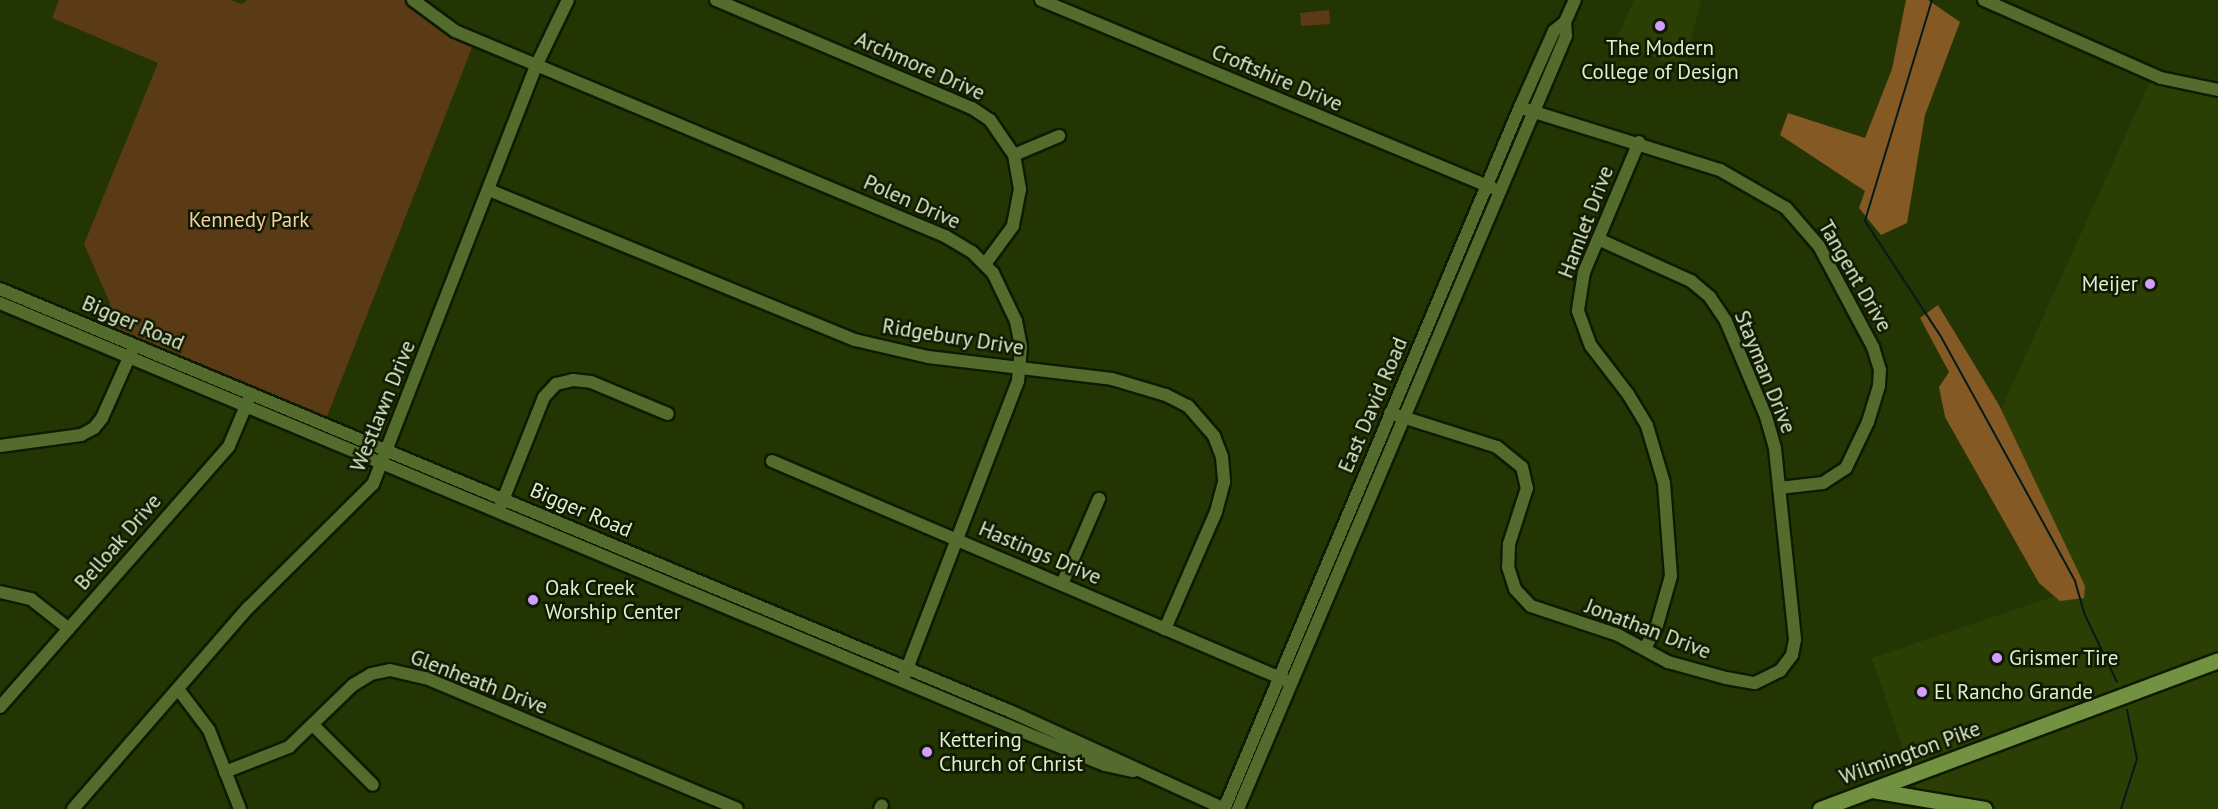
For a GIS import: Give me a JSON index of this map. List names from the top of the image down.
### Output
{
  "streets": {
    "main road": ["Wilmington Pike"],
    "street": [
      "Archmore Drive",
      "Croftshire Drive",
      "Polen Drive",
      "Hamlet Drive",
      "Tangent Drive",
      "Bigger Road",
      "Ridgebury Drive",
      "Stayman Drive",
      "East David Road",
      "Westlawn Drive",
      "Belloak Drive",
      "Hastings Drive",
      "Jonathan Drive",
      "Glenheath Drive"
    ]
  },
  "crossings": [
    ["Archmore Drive", "Polen Drive"],
    ["Croftshire Drive", "East David Road"],
    ["Polen Drive", "Bigger Road"],
    ["Polen Drive", "Ridgebury Drive"],
    ["Polen Drive", "Westlawn Drive"],
    ["Polen Drive", "Hastings Drive"],
    ["Hamlet Drive", "Tangent Drive"],
    ["Hamlet Drive", "Stayman Drive"],
    ["Hamlet Drive", "Jonathan Drive"],
    ["Tangent Drive", "Stayman Drive"],
    ["Tangent Drive", "East David Road"],
    ["Bigger Road", "East David Road"],
    ["Bigger Road", "Westlawn Drive"],
    ["Bigger Road", "Belloak Drive"],
    ["Ridgebury Drive", "Westlawn Drive"],
    ["Ridgebury Drive", "Hastings Drive"],
    ["Stayman Drive", "Jonathan Drive"],
    ["East David Road", "Hastings Drive"],
    ["East David Road", "Jonathan Drive"]
  ],
  "parks": ["Kennedy Park"],
  "places": [
    "The Modern College of Design",
    "Meijer",
    "Oak Creek Worship Center",
    "Grismer Tire",
    "El Rancho Grande",
    "Kettering Church of Christ"
  ]
}
